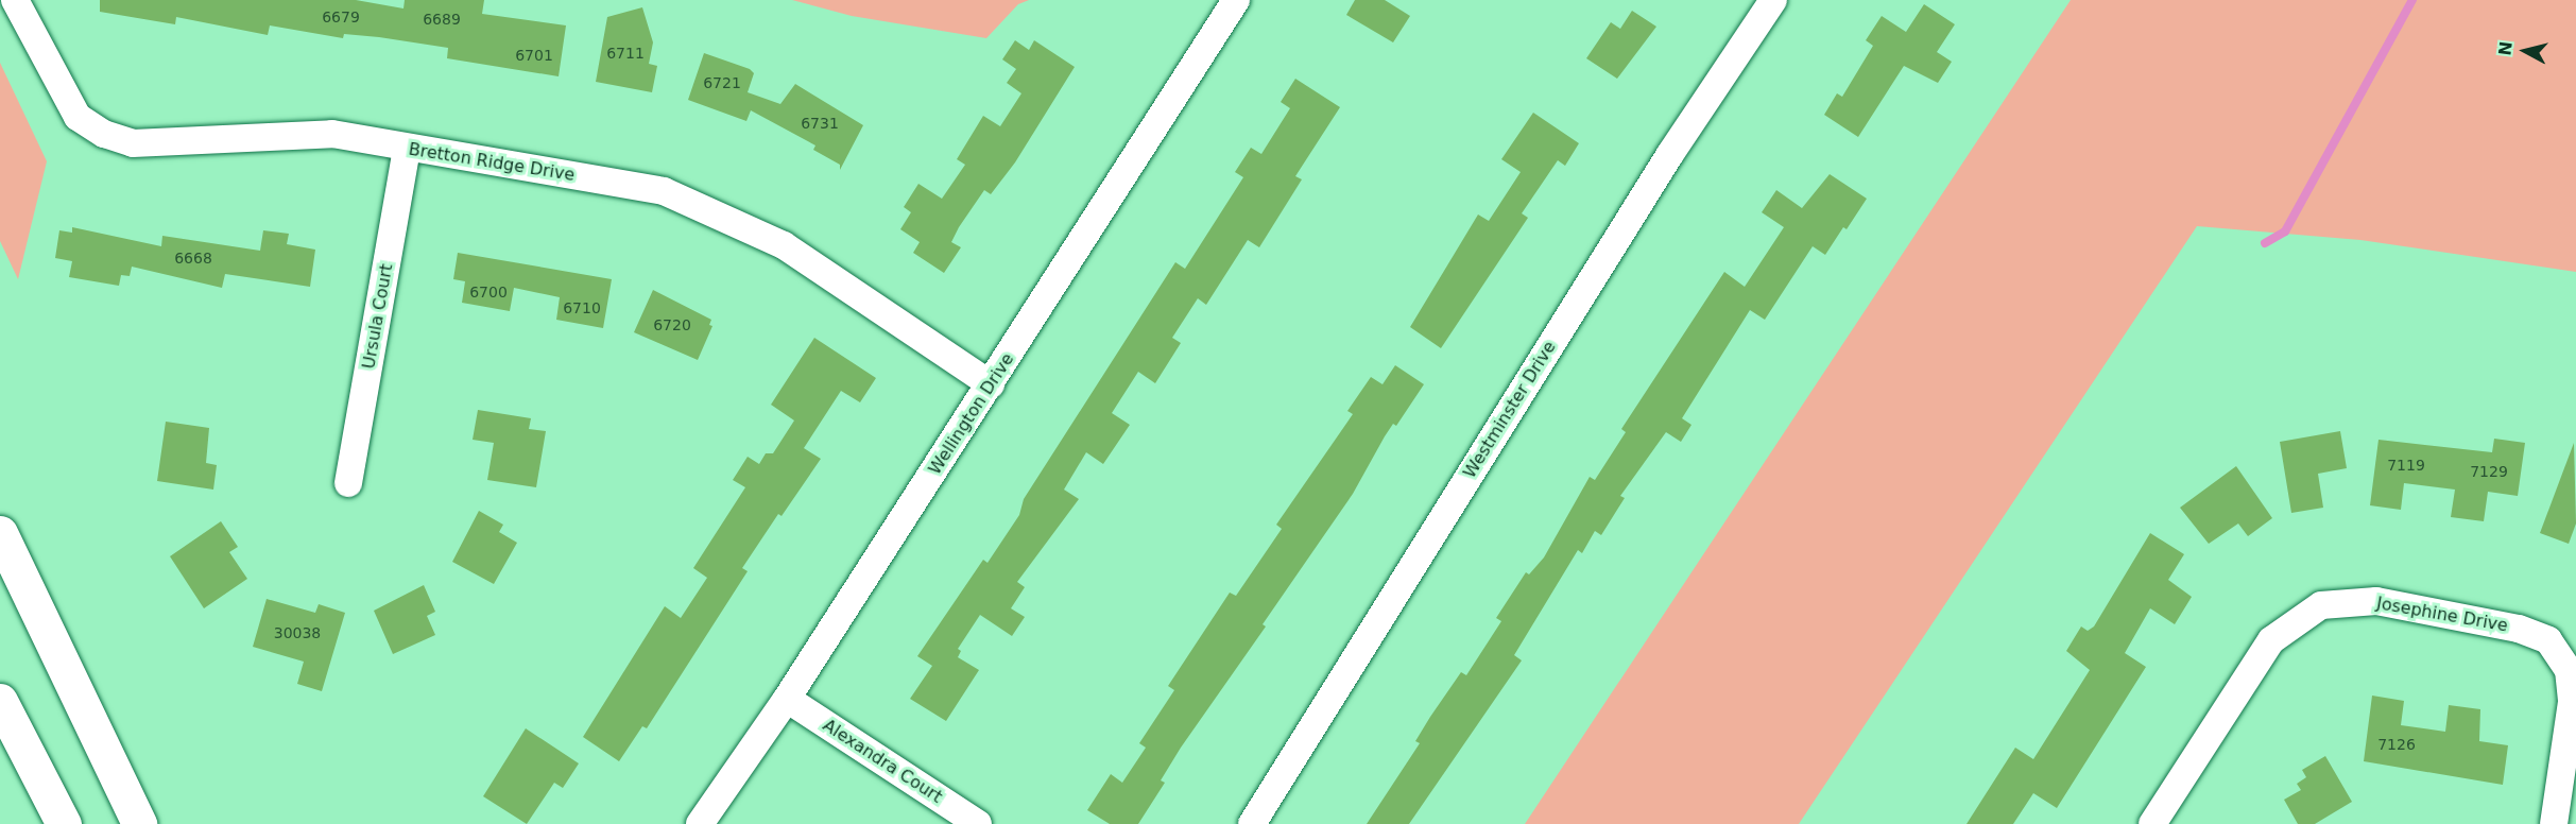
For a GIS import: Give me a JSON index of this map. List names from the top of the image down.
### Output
{
  "streets": {
    "street": [
      "Bretton Ridge Drive",
      "Ursula Court",
      "Westminster Drive",
      "Wellington Drive",
      "Josephine Drive",
      "Alexandra Court"
    ]
  },
  "crossings": [
    ["Bretton Ridge Drive", "Ursula Court"],
    ["Bretton Ridge Drive", "Wellington Drive"],
    ["Wellington Drive", "Alexandra Court"]
  ],
  "house_numbers": [
    "6679",
    "6689",
    "6711",
    "6701",
    "6721",
    "6731",
    "6668",
    "6700",
    "6710",
    "6720",
    "7119",
    "7129",
    "30038",
    "7126"
  ],
  "north": "left"
}
